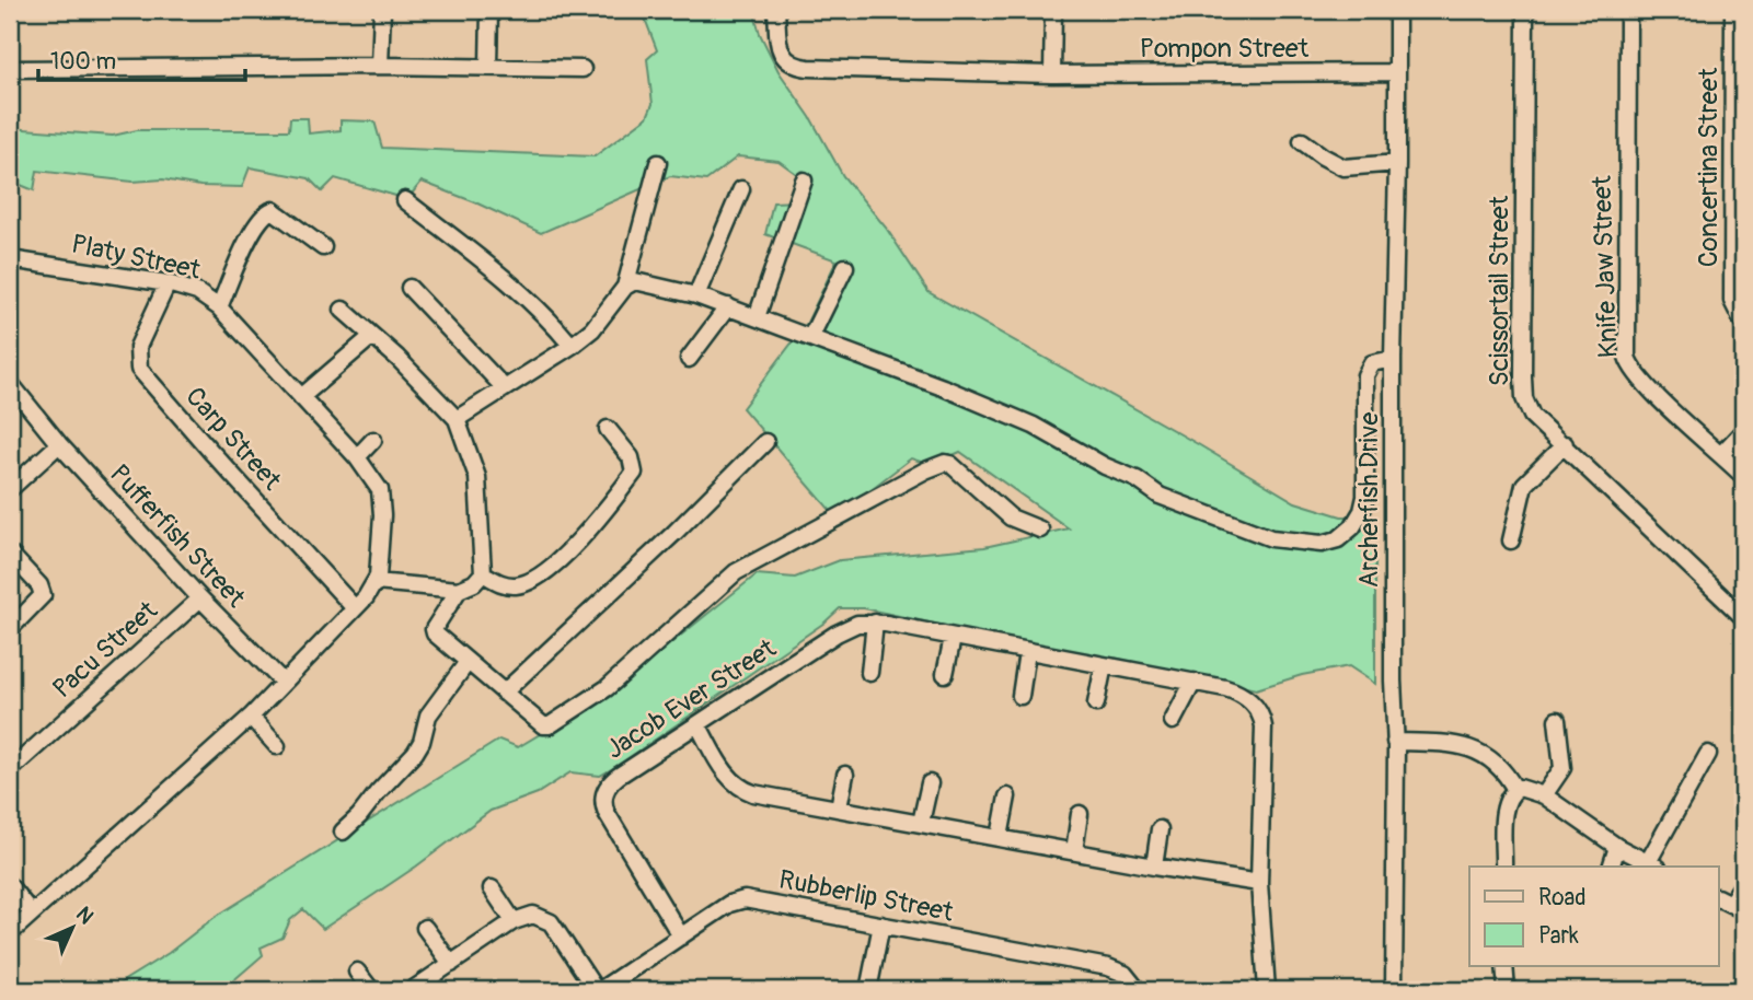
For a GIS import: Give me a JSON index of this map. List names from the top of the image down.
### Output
{
  "streets": {
    "street": [
      "Pompon Street",
      "Concertina Street",
      "Platy Street",
      "Knife Jaw Street",
      "Scissortail Street",
      "Carp Street",
      "Archerfish Drive",
      "Pufferfish Street",
      "Pacu Street",
      "Jacob Ever Street",
      "Rubberlip Street"
    ]
  },
  "crossings": [
    ["Pompon Street", "Archerfish Drive"],
    ["Platy Street", "Carp Street"],
    ["Pufferfish Street", "Pacu Street"],
    ["Jacob Ever Street", "Rubberlip Street"]
  ],
  "legend": ["Road", "Park"],
  "scale_bar": "100 m",
  "north": "top right"
}
